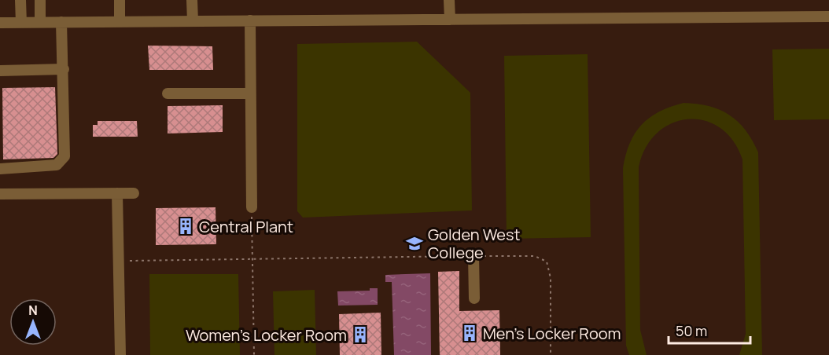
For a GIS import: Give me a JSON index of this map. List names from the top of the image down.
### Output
{
  "places": {
    "building": ["Central Plant", "Men's Locker Room", "Women's Locker Room"],
    "school or university": ["Golden West College"]
  },
  "scale_bar": "50 m",
  "north": "top"
}
